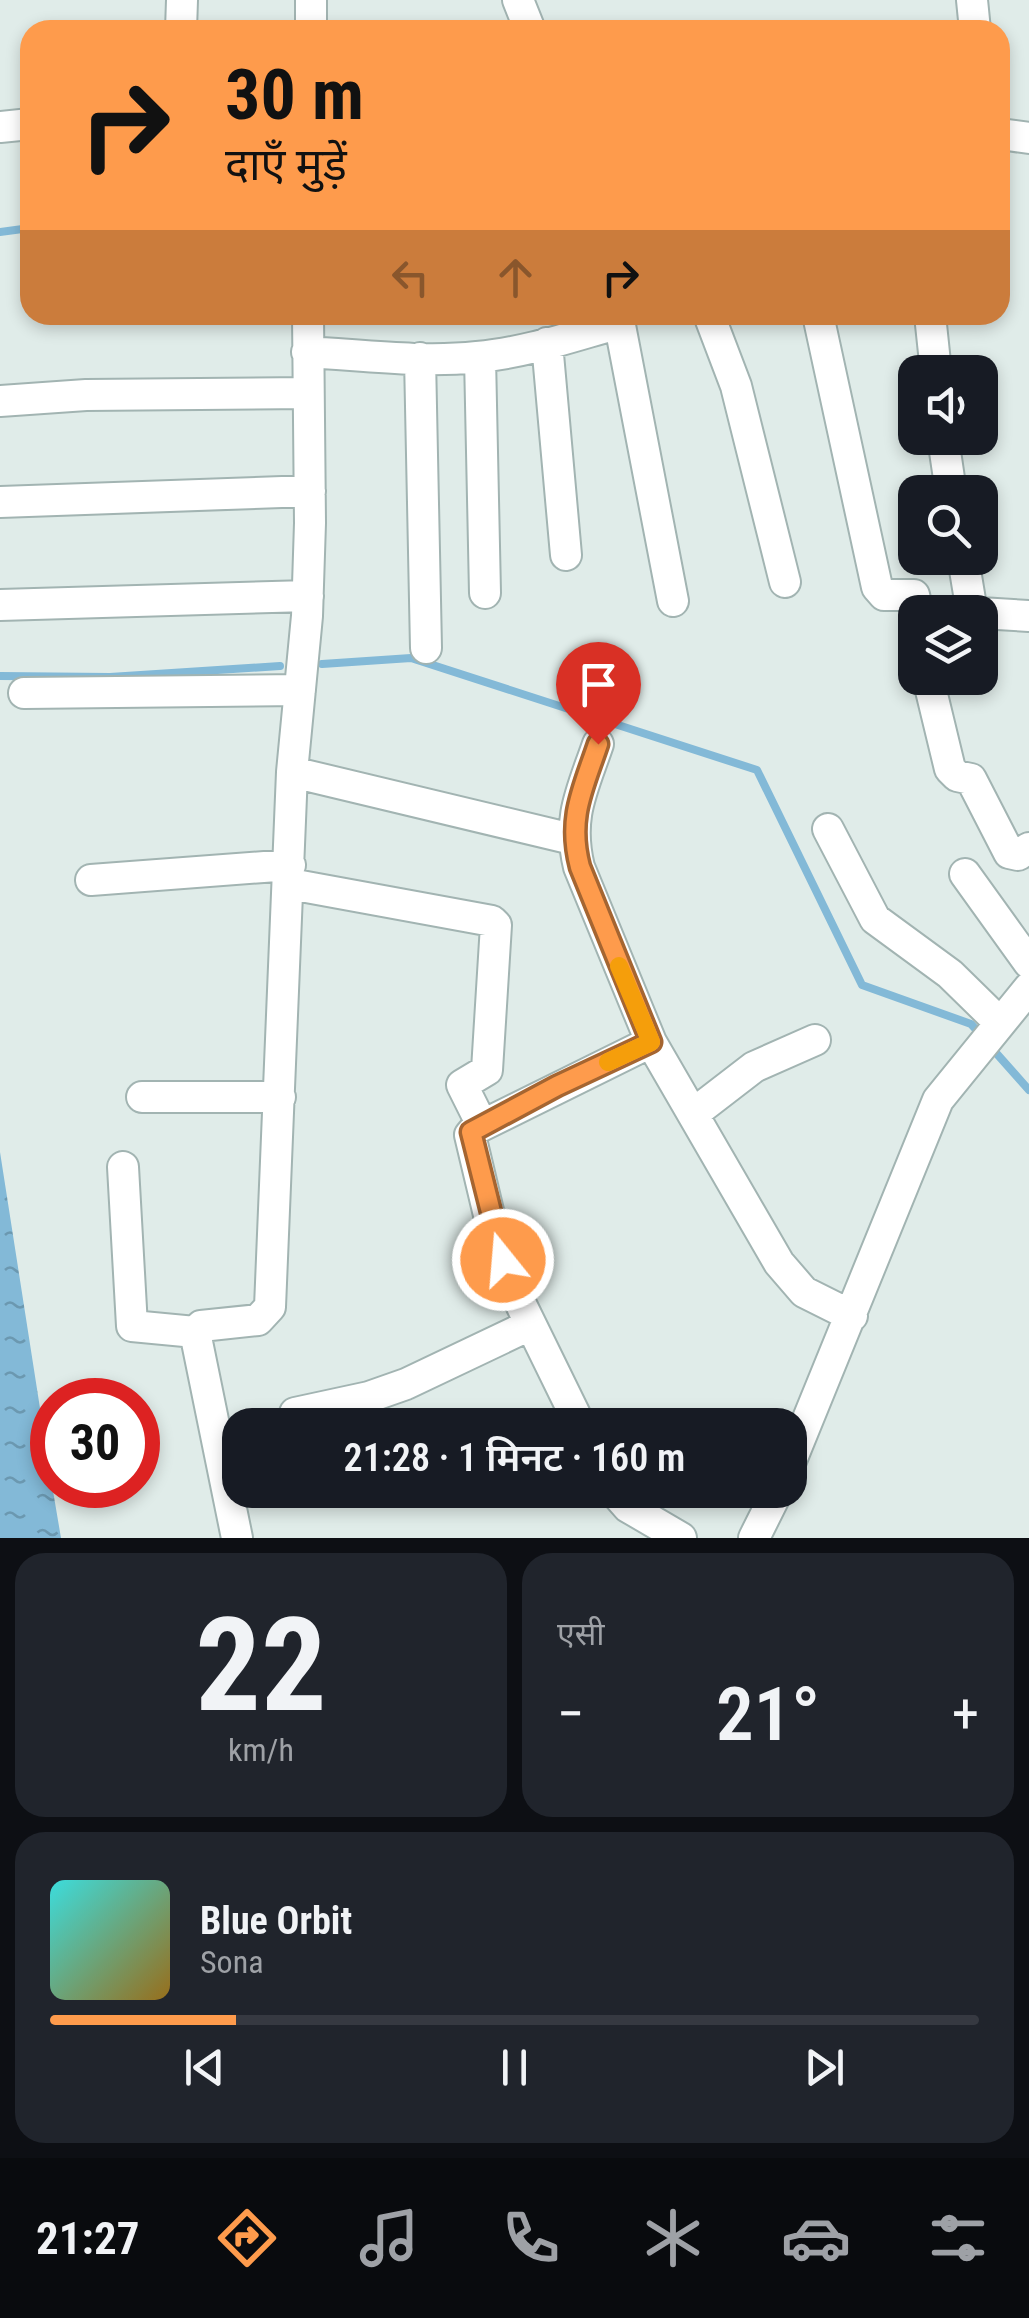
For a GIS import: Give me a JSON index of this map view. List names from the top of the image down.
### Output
{
  "page": {
    "turn": ["30 m", "दाएँ मुड़ें"],
    "limit": "30",
    "trip": "21:28 · 1 मिनट · 160 m",
    "tile": [
      ["22", "km/h"],
      "एसी"
    ],
    "heat": ["−", "21°", "+"],
    "song": ["Blue Orbit", "Sona"],
    "tabs": "21:27"
  }
}
